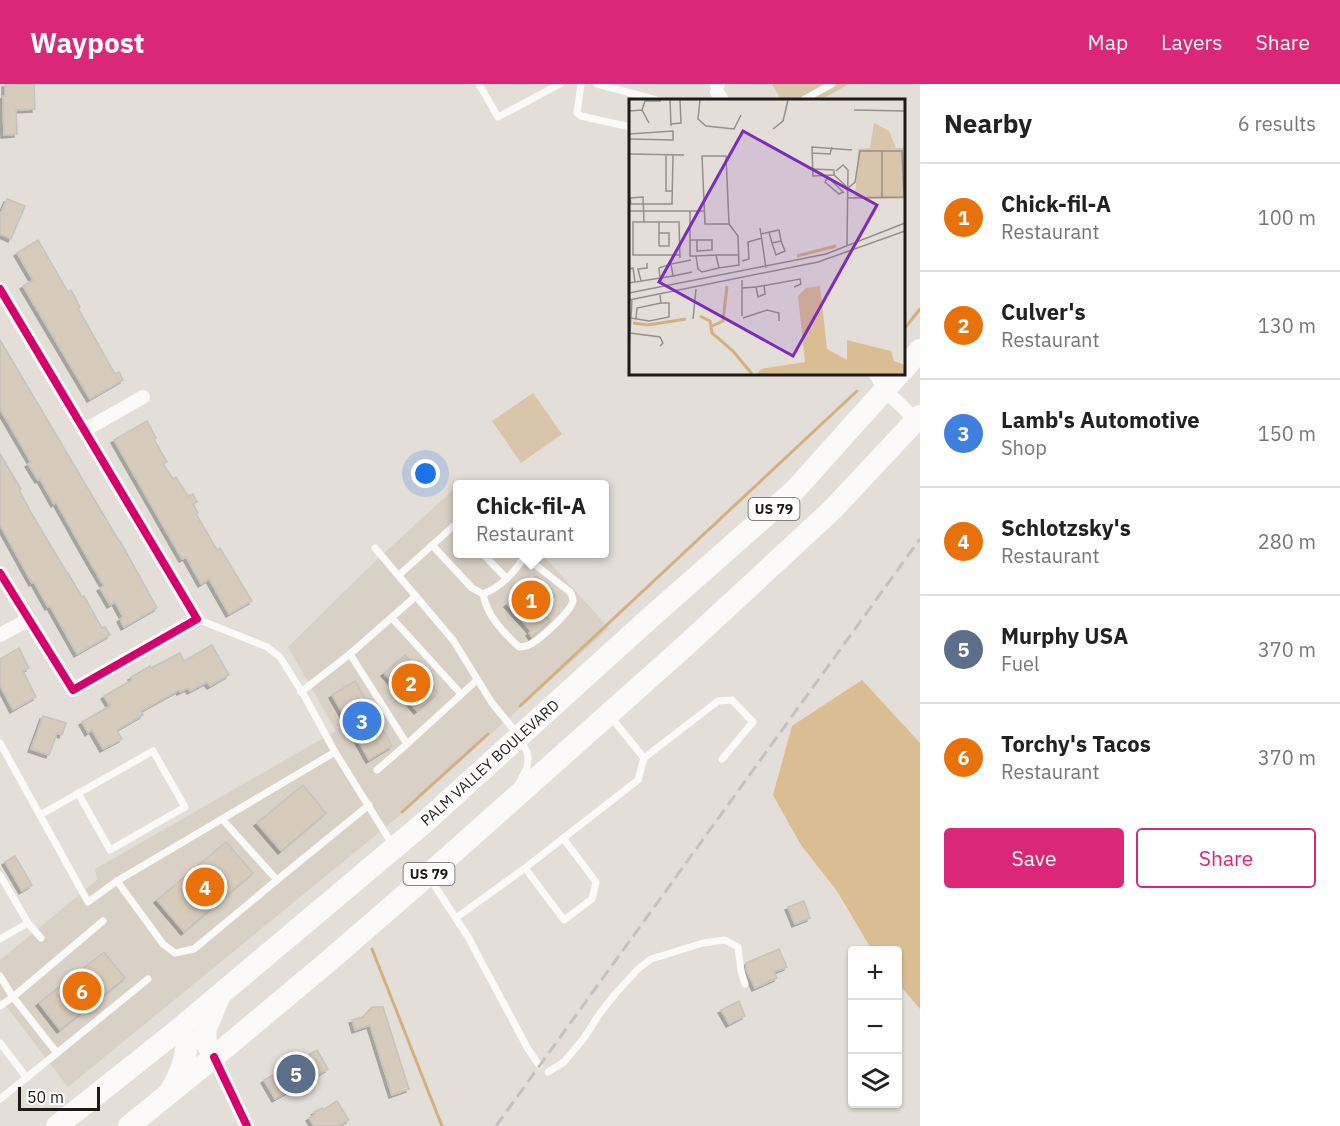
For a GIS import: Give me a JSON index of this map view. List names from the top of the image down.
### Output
{
  "streets": {
    "highway": ["US 79", "PALM VALLEY BOULEVARD"]
  },
  "scale_bar": "50 m",
  "page": {
    "header": "Waypost",
    "nav": ["Map", "Layers", "Share"],
    "heading": ["Nearby", "6 results"],
    "list": [
      {
        "mark": "1",
        "name": "Chick-fil-A",
        "note": "Restaurant",
        "value": "100 m"
      },
      {
        "mark": "2",
        "name": "Culver's",
        "note": "Restaurant",
        "value": "130 m"
      },
      {
        "mark": "3",
        "name": "Lamb's Automotive",
        "note": "Shop",
        "value": "150 m"
      },
      {
        "mark": "4",
        "name": "Schlotzsky's",
        "note": "Restaurant",
        "value": "280 m"
      },
      {
        "mark": "5",
        "name": "Murphy USA",
        "note": "Fuel",
        "value": "370 m"
      },
      {
        "mark": "6",
        "name": "Torchy's Tacos",
        "note": "Restaurant",
        "value": "370 m"
      }
    ],
    "popup": ["Chick-fil-A", "Restaurant"],
    "pins": [
      "1",
      "2",
      "3",
      "4",
      "6",
      "5"
    ],
    "buttons": ["Save", "Share"],
    "map_buttons": ["+", "−"],
    "scale": "50 m"
  }
}
